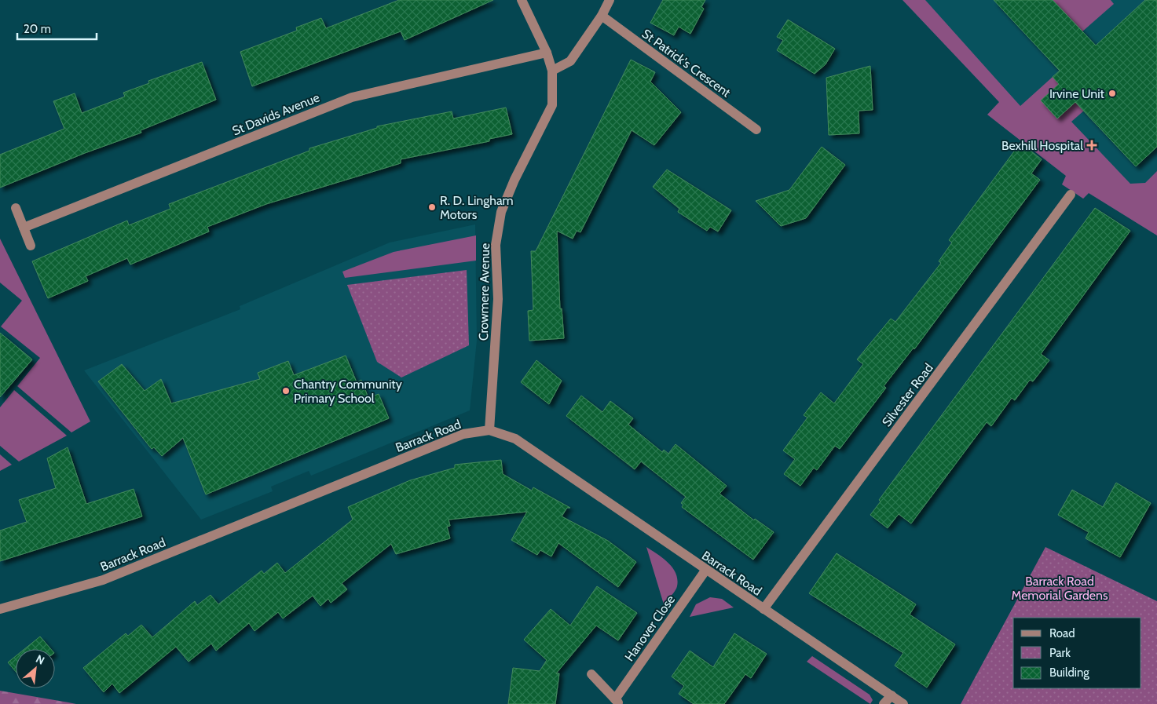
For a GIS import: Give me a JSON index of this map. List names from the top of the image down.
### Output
{
  "streets": {
    "street": [
      "St Patrick's Crescent",
      "St Davids Avenue",
      "Crowmere Avenue",
      "Silvester Road",
      "Barrack Road",
      "Hanover Close"
    ]
  },
  "crossings": [
    ["St Davids Avenue", "Crowmere Avenue"],
    ["Crowmere Avenue", "Barrack Road"],
    ["Silvester Road", "Barrack Road"],
    ["Barrack Road", "Hanover Close"]
  ],
  "parks": ["Barrack Road Memorial Gardens"],
  "places": {
    "other": ["Irvine Unit", "R. D. Lingham Motors", "Chantry Community Primary School"],
    "health": ["Bexhill Hospital"]
  },
  "legend": ["Road", "Park", "Building"],
  "scale_bar": "20 m",
  "north": "top right"
}
